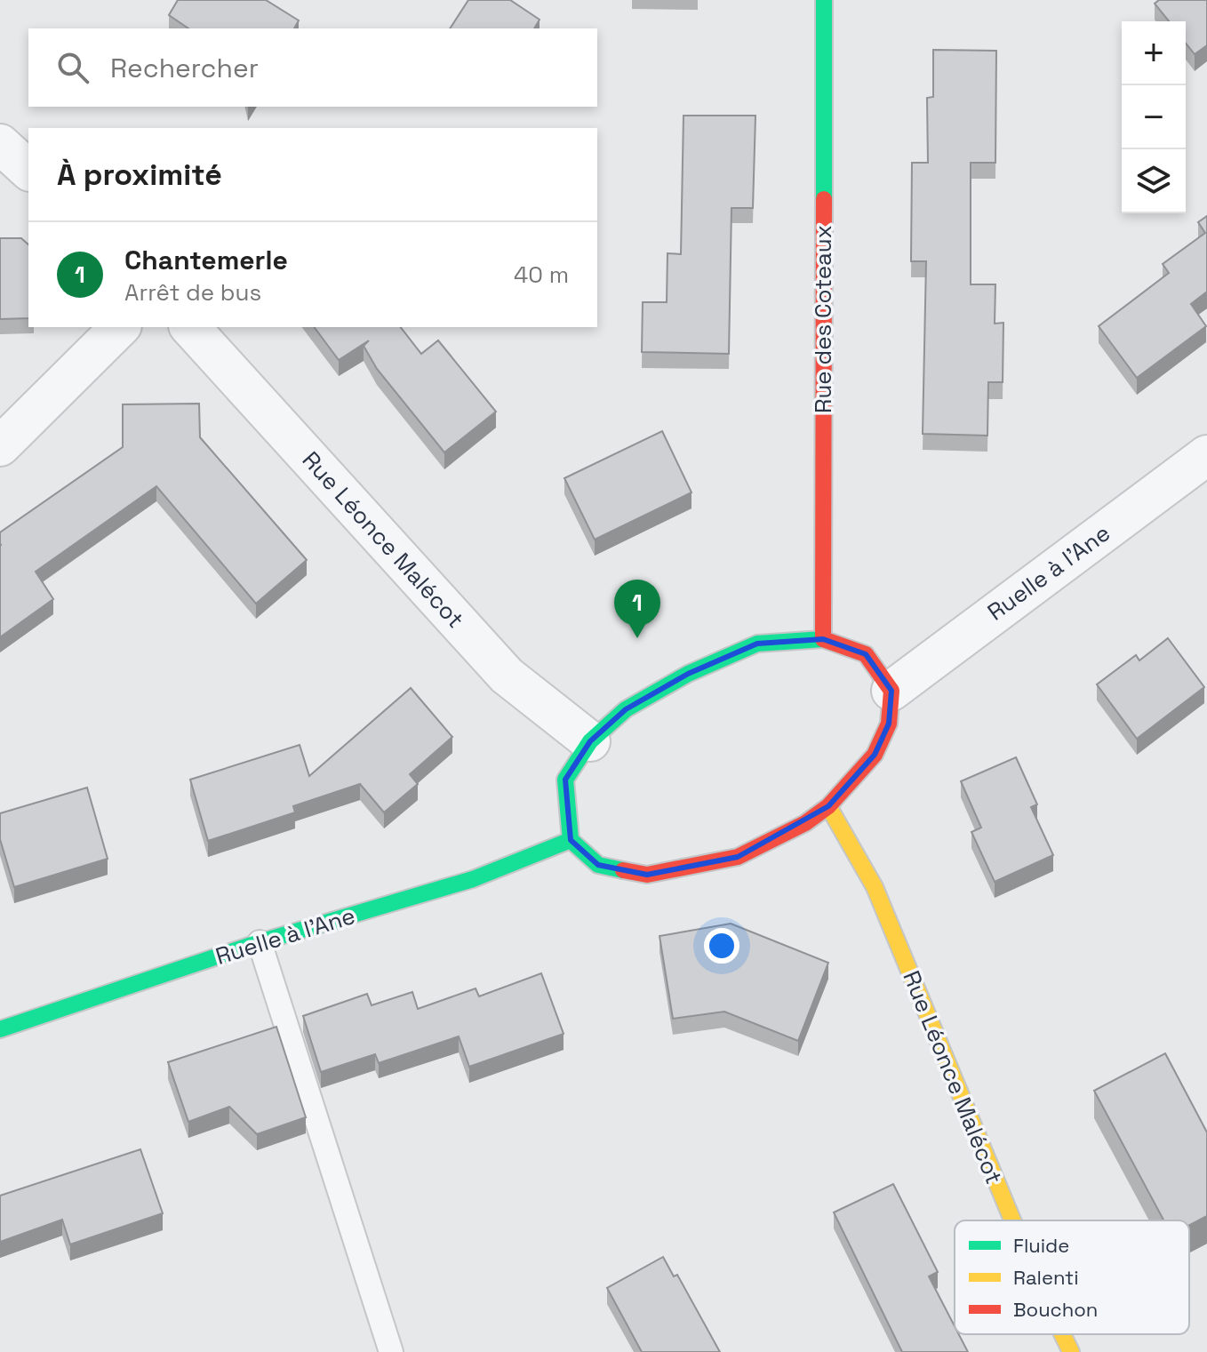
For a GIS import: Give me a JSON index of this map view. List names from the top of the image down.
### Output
{
  "streets": {
    "street": ["Rue des Coteaux", "Rue Léonce Malécot", "Ruelle à l'Ane"]
  },
  "legend": ["Fluide", "Ralenti", "Bouchon"],
  "page": {
    "map_buttons": ["+", "−"],
    "search": "Rechercher",
    "heading": "À proximité",
    "list": [
      {
        "mark": "1",
        "name": "Chantemerle",
        "note": "Arrêt de bus",
        "value": "40 m"
      }
    ],
    "pins": "1"
  }
}
